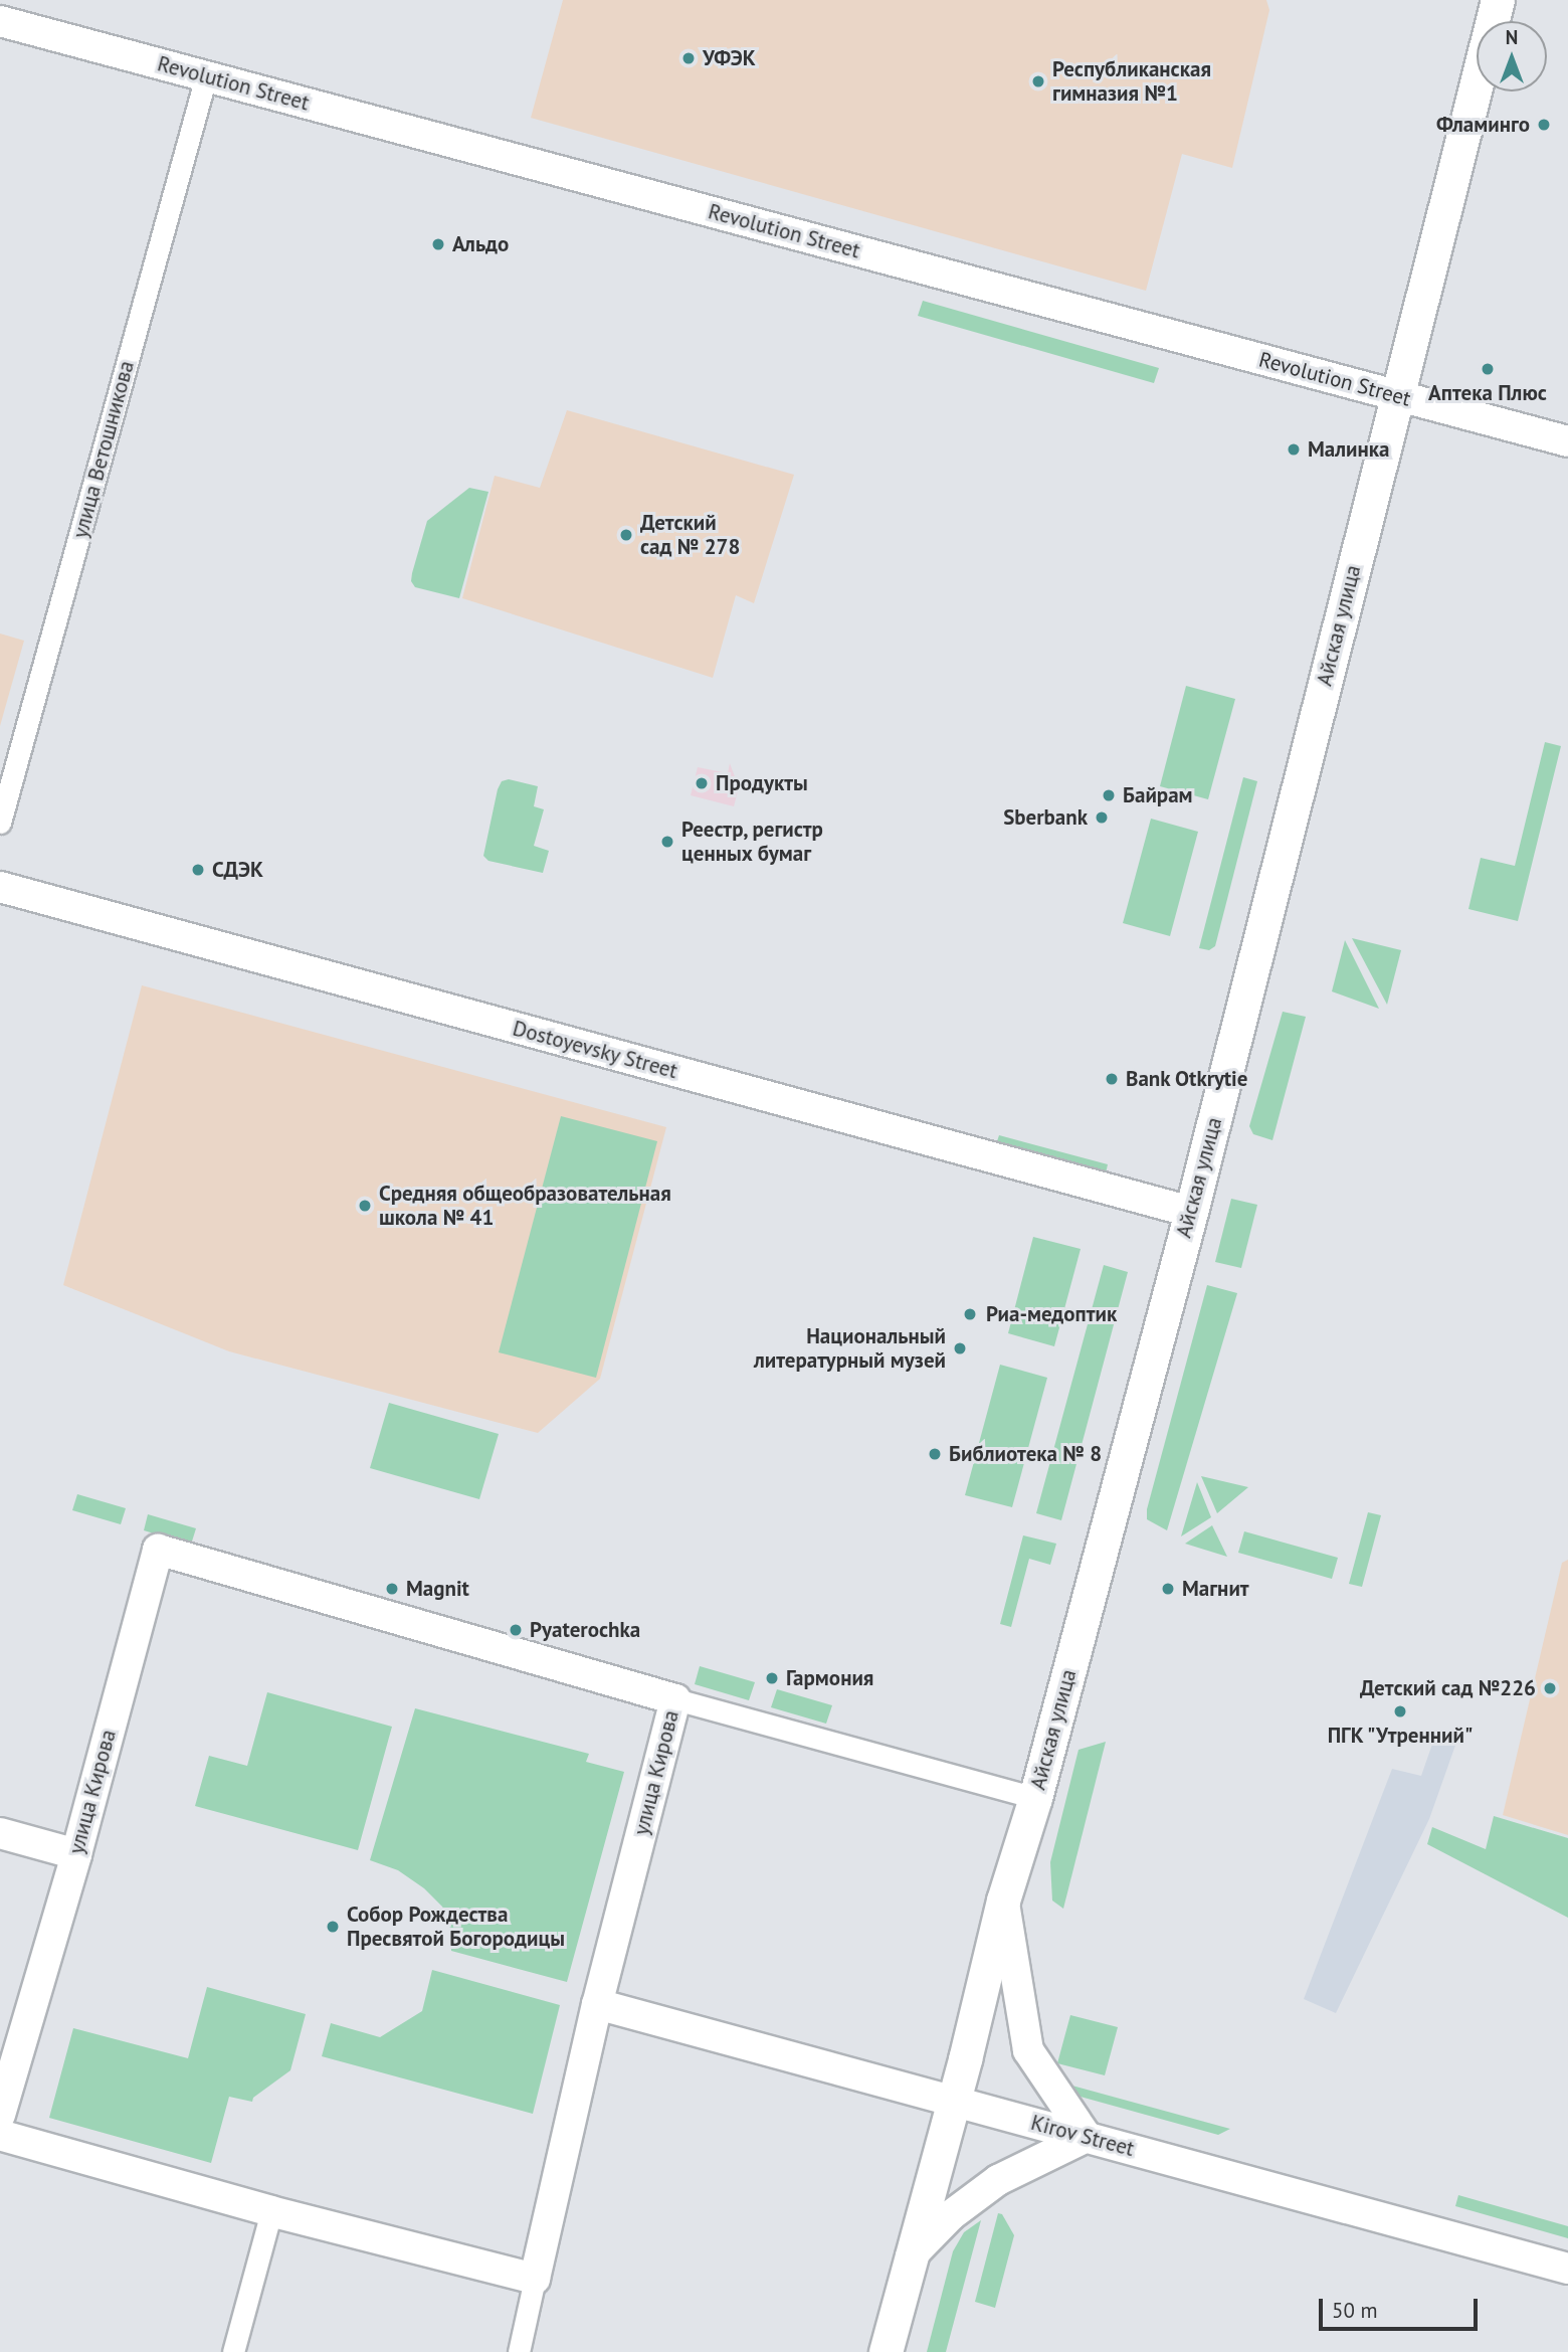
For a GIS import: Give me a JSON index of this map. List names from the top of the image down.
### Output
{
  "streets": {
    "main road": ["Айская улица"],
    "street": [
      "Revolution Street",
      "улица Ветошникова",
      "Dostoyevsky Street",
      "улица Кирова",
      "Kirov Street"
    ]
  },
  "crossings": [
    ["Revolution Street", "улица Ветошникова"],
    ["Revolution Street", "Айская улица"],
    ["Айская улица", "Dostoyevsky Street"],
    ["Айская улица", "Kirov Street"],
    ["улица Кирова", "Kirov Street"]
  ],
  "places": [
    "УФЭК",
    "Республиканская гимназия №1",
    "Фламинго",
    "Альдо",
    "Аптека Плюс",
    "Малинка",
    "Детский сад № 278",
    "Продукты",
    "Байрам",
    "Sberbank",
    "Реестр, регистр ценных бумаг",
    "СДЭК",
    "Bank Otkrytie",
    "Средняя общеобразовательная школа № 41",
    "Риа-медоптик",
    "Национальный литературный музей",
    "Библиотека № 8",
    "Magnit",
    "Магнит",
    "Pyaterochka",
    "Гармония",
    "Детский сад №226",
    "ПГК \"Утренний\"",
    "Собор Рождества Пресвятой Богородицы"
  ],
  "scale_bar": "50 m",
  "north": "top"
}
